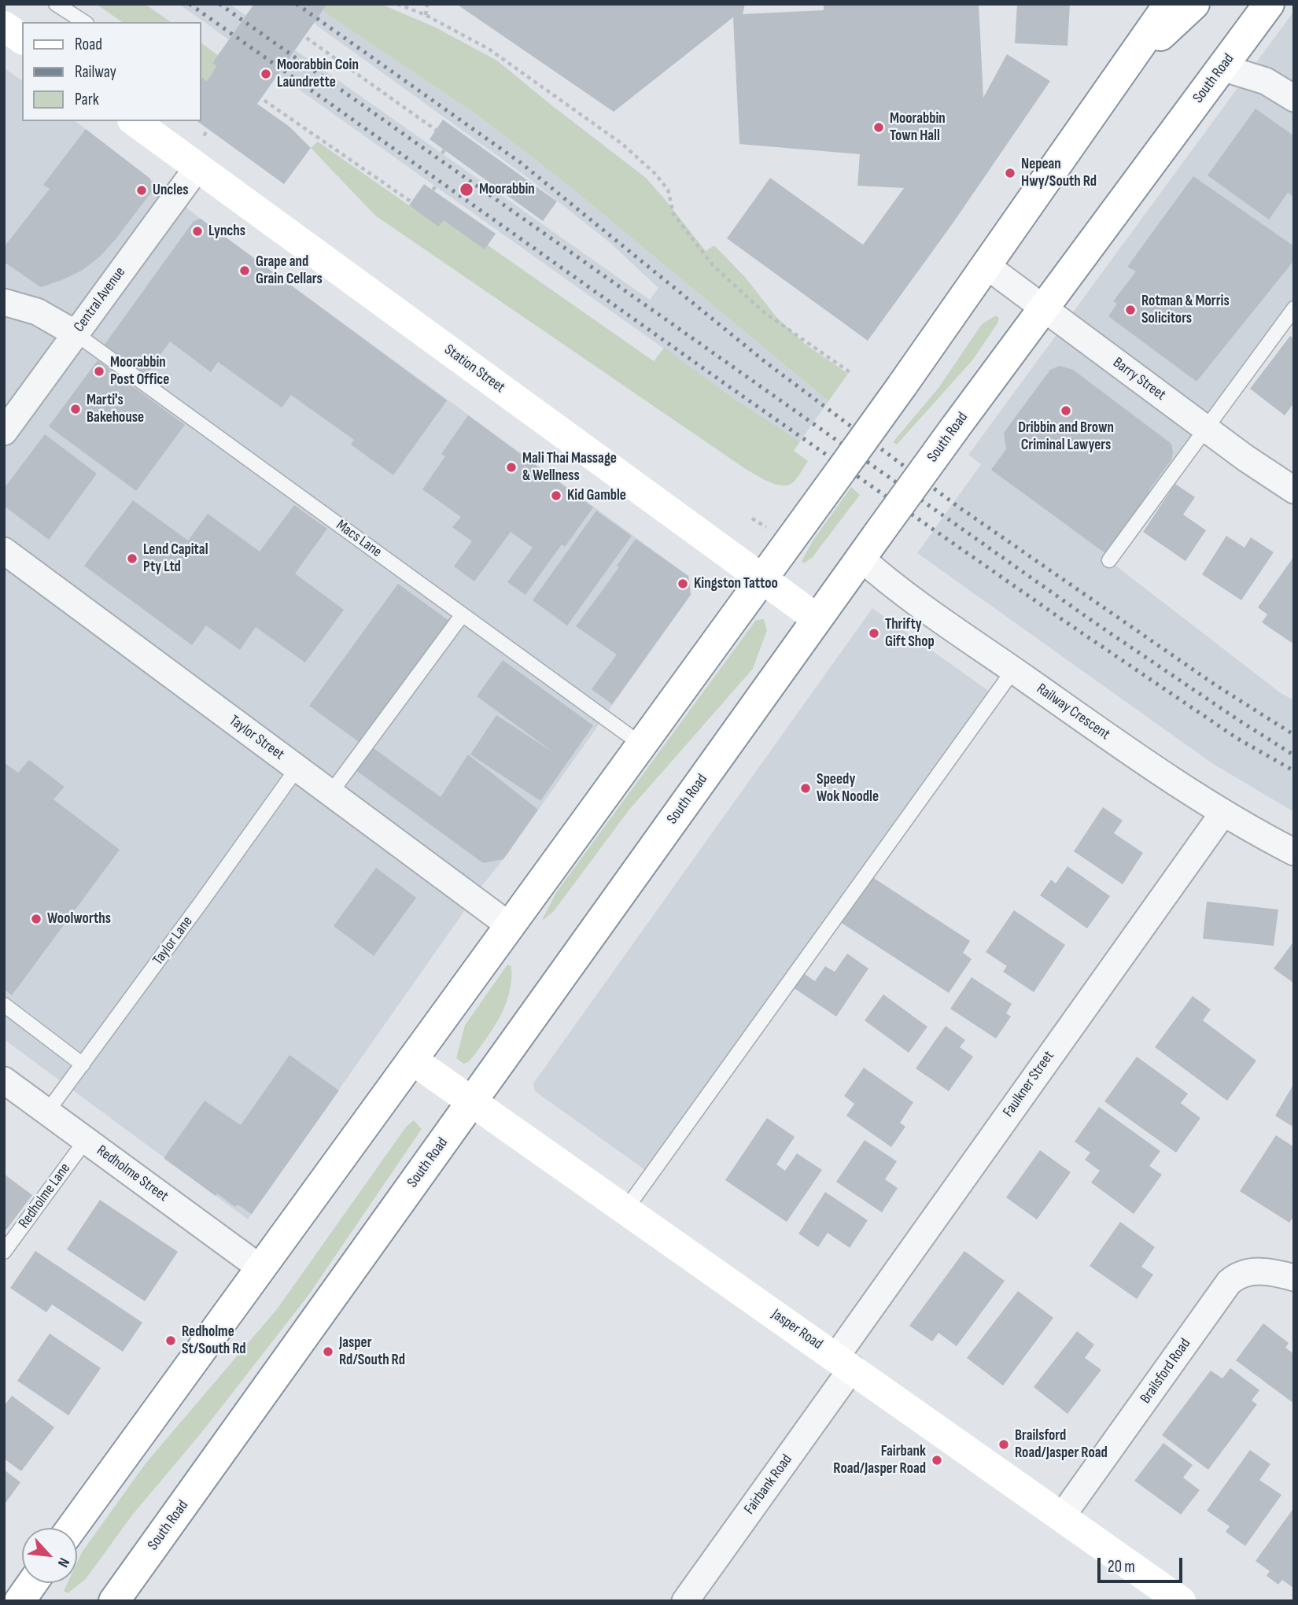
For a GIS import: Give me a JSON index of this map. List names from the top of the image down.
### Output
{
  "streets": {
    "main road": ["South Road", "Station Street", "Jasper Road"],
    "street": [
      "Central Avenue",
      "Barry Street",
      "Railway Crescent",
      "Taylor Street",
      "Faulkner Street",
      "Redholme Street",
      "Brailsford Road",
      "Fairbank Road"
    ],
    "lane": ["Macs Lane", "Taylor Lane", "Redholme Lane"]
  },
  "crossings": [
    ["South Road", "Station Street"],
    ["South Road", "Barry Street"],
    ["South Road", "Railway Crescent"],
    ["South Road", "Jasper Road"],
    ["Central Avenue", "Station Street"],
    ["Central Avenue", "Macs Lane"],
    ["Railway Crescent", "Faulkner Street"],
    ["Taylor Street", "Taylor Lane"],
    ["Taylor Lane", "Redholme Street"],
    ["Faulkner Street", "Jasper Road"],
    ["Faulkner Street", "Fairbank Road"],
    ["Redholme Street", "Redholme Lane"],
    ["Jasper Road", "Brailsford Road"],
    ["Jasper Road", "Fairbank Road"]
  ],
  "places": [
    "Moorabbin Coin Laundrette",
    "Moorabbin Town Hall",
    "Nepean Hwy/South Rd",
    "Moorabbin",
    "Uncles",
    "Lynchs",
    "Grape and Grain Cellars",
    "Rotman & Morris Solicitors",
    "Moorabbin Post Office",
    "Marti's Bakehouse",
    "Dribbin and Brown Criminal Lawyers",
    "Mali Thai Massage & Wellness",
    "Kid Gamble",
    "Lend Capital Pty Ltd",
    "Kingston Tattoo",
    "Thrifty Gift Shop",
    "Speedy Wok Noodle",
    "Woolworths",
    "Redholme St/South Rd",
    "Jasper Rd/South Rd",
    "Brailsford Road/Jasper Road",
    "Fairbank Road/Jasper Road"
  ],
  "legend": ["Road", "Railway", "Park"],
  "scale_bar": "20 m",
  "north": "bottom right"
}
